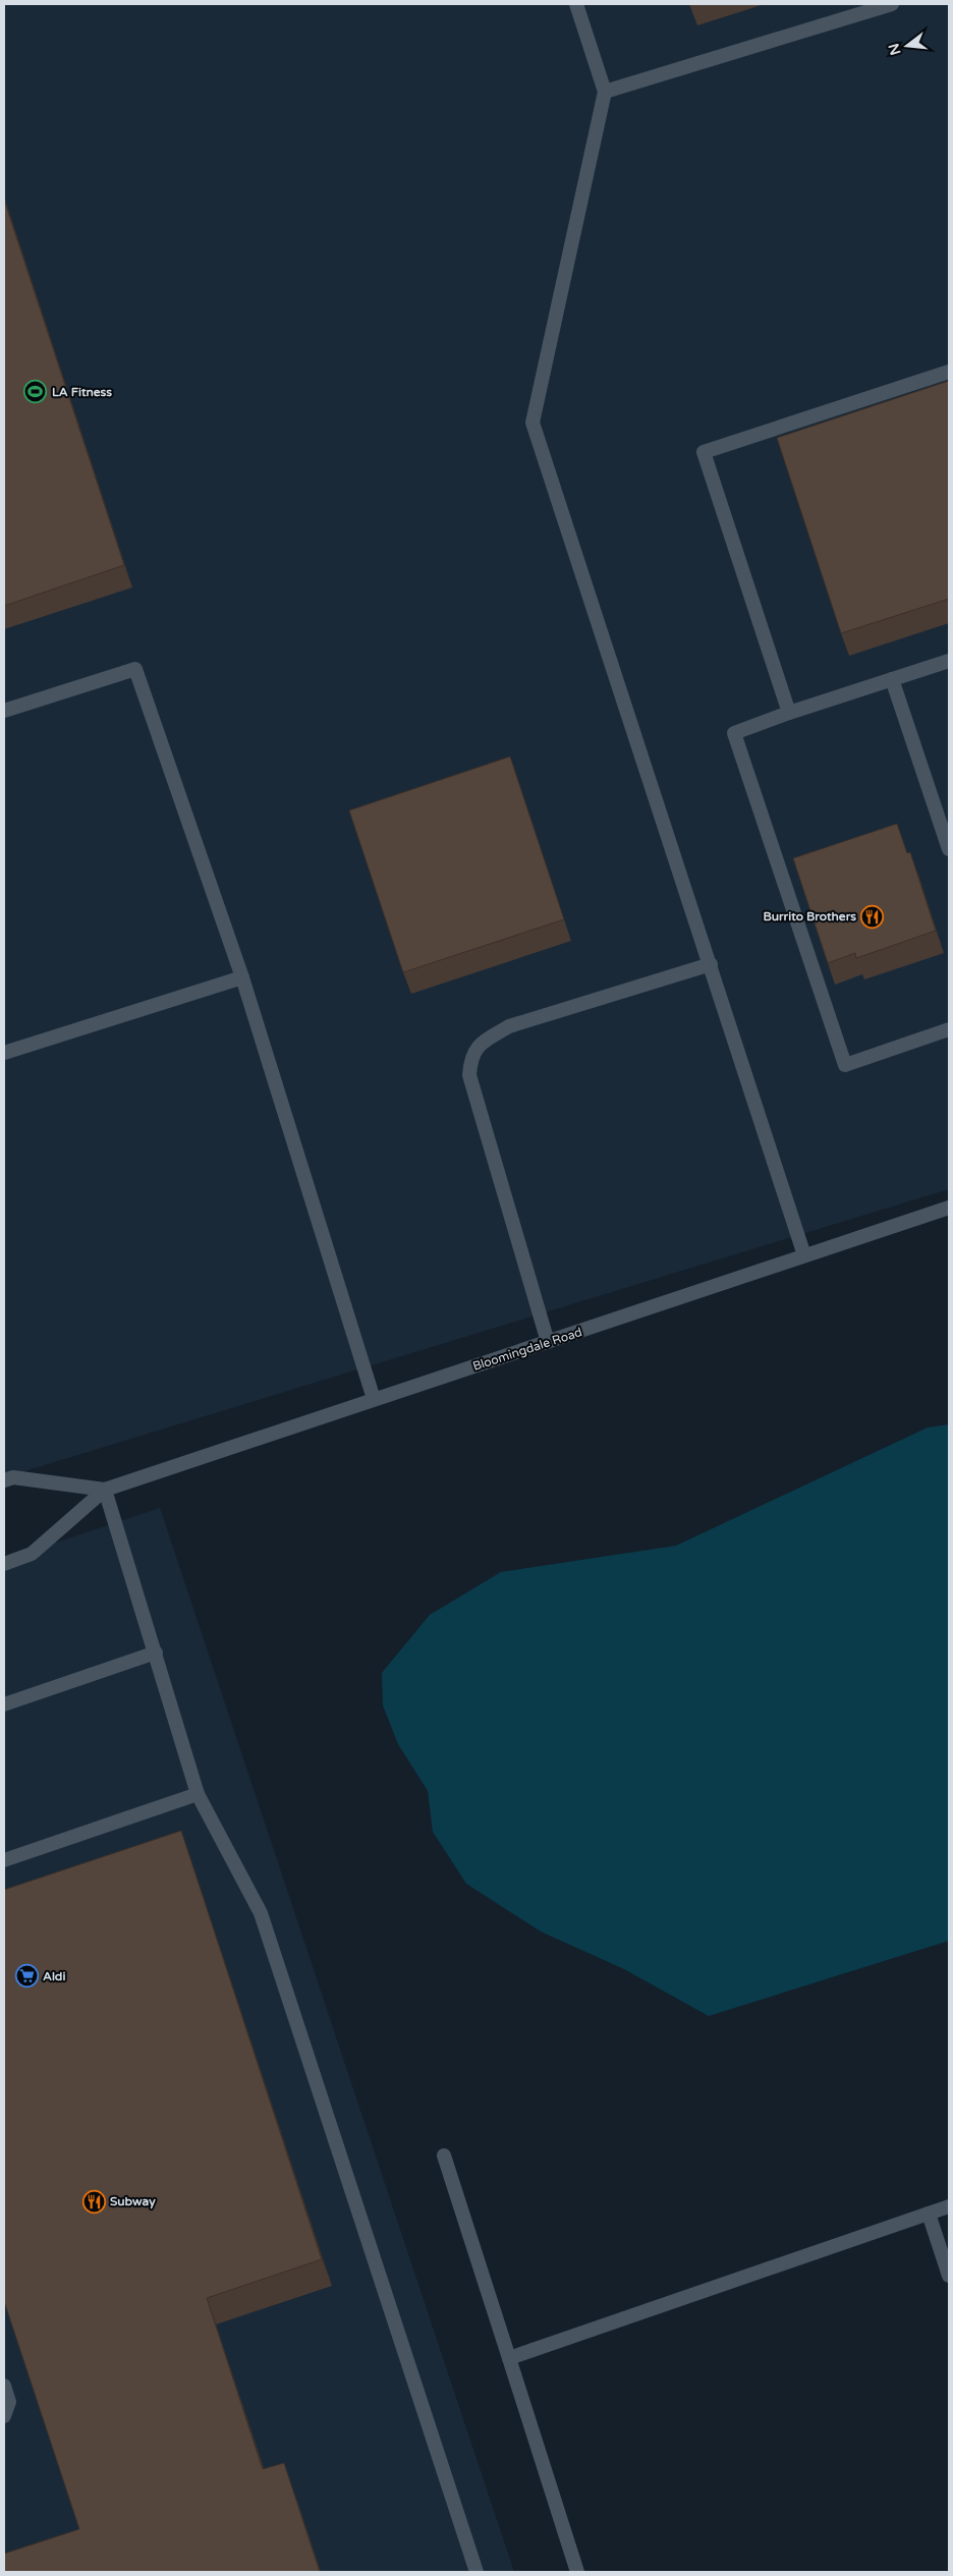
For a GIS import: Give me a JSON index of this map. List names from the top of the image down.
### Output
{
  "streets": {
    "main road": ["Bloomingdale Road"]
  },
  "places": {
    "sports": ["LA Fitness"],
    "restaurant": ["Burrito Brothers", "Subway"],
    "supermarket": ["Aldi"]
  },
  "north": "left"
}
